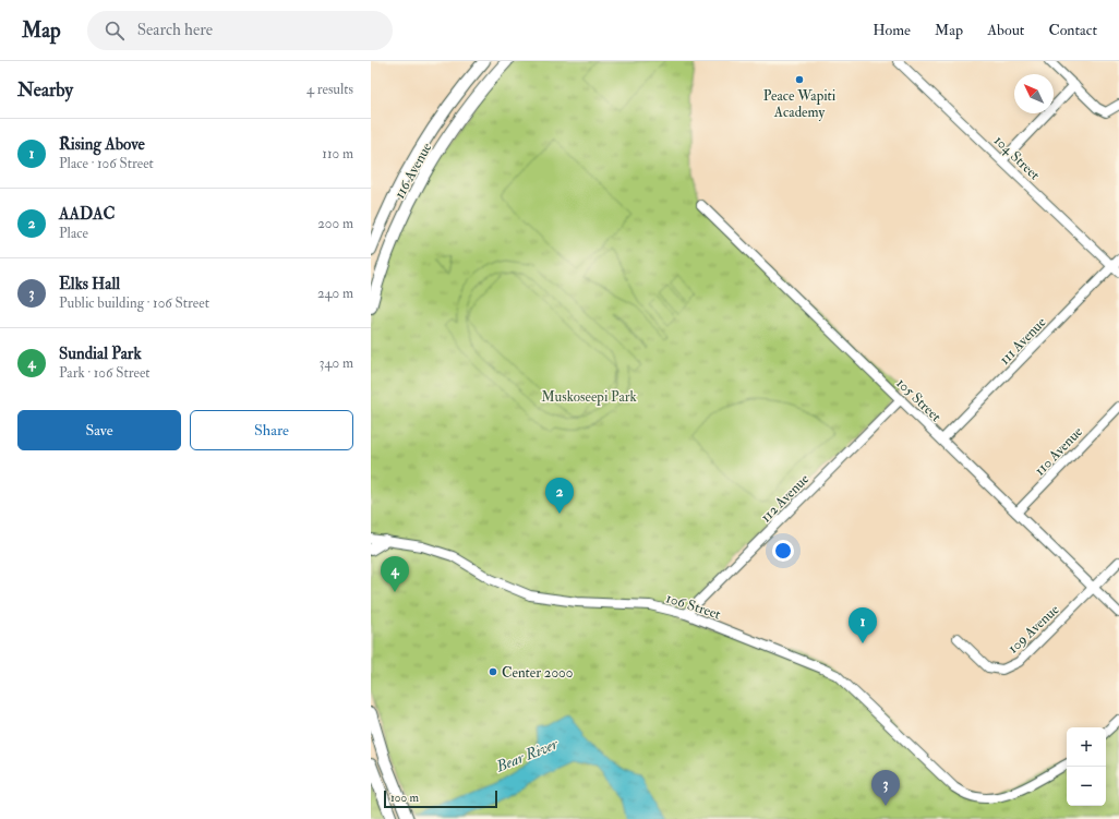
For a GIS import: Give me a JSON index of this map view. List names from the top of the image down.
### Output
{
  "streets": {
    "main road": ["116 Avenue"],
    "street": [
      "104 Street",
      "111 Avenue",
      "105 Street",
      "110 Avenue",
      "112 Avenue",
      "106 Street",
      "109 Avenue"
    ]
  },
  "crossings": [
    ["104 Street", "111 Avenue"],
    ["111 Avenue", "105 Street"],
    ["105 Street", "110 Avenue"],
    ["105 Street", "112 Avenue"],
    ["105 Street", "109 Avenue"],
    ["112 Avenue", "106 Street"]
  ],
  "water": ["Bear River"],
  "parks": ["Muskoseepi Park"],
  "places": ["Peace Wapiti Academy", "Center 2000"],
  "scale_bar": "100 m",
  "north": "top left",
  "page": {
    "header": "Map",
    "search": "Search here",
    "nav": [
      "Home",
      "Map",
      "About",
      "Contact"
    ],
    "heading": ["Nearby", "4 results"],
    "list": [
      {
        "mark": "1",
        "name": "Rising Above",
        "note": "Place · 106 Street",
        "value": "110 m"
      },
      {
        "mark": "2",
        "name": "AADAC",
        "note": "Place",
        "value": "200 m"
      },
      {
        "mark": "3",
        "name": "Elks Hall",
        "note": "Public building · 106 Street",
        "value": "240 m"
      },
      {
        "mark": "4",
        "name": "Sundial Park",
        "note": "Park · 106 Street",
        "value": "340 m"
      }
    ],
    "buttons": ["Save", "Share"],
    "pins": [
      "2",
      "4",
      "1",
      "3"
    ],
    "map_buttons": ["+", "−"],
    "scale": "100 m"
  }
}
